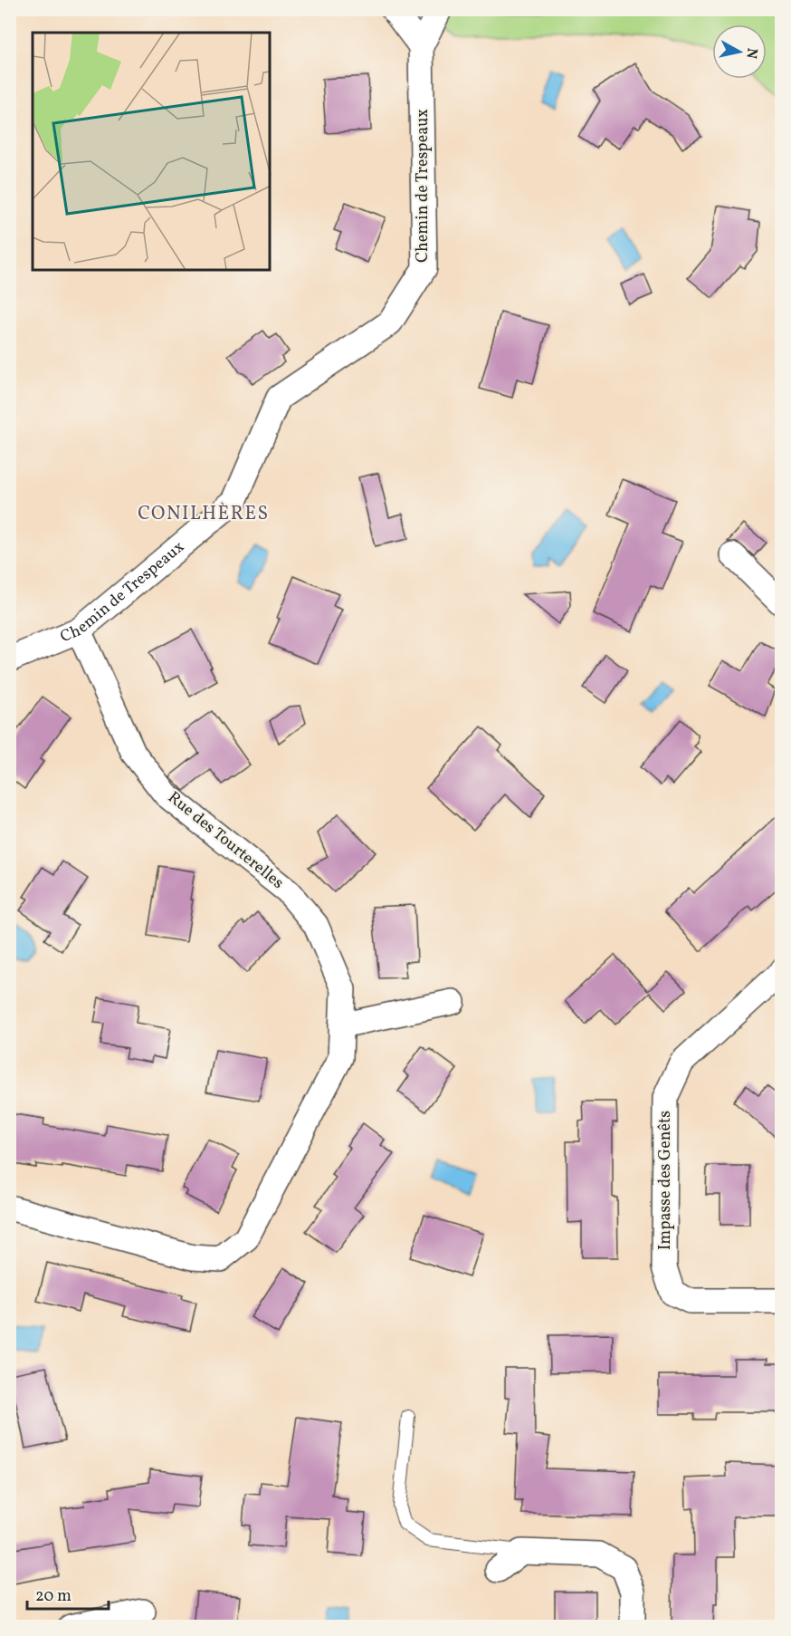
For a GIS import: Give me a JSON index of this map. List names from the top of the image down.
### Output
{
  "streets": {
    "street": ["Chemin de Trespeaux", "Rue des Tourterelles", "Impasse des Genêts"]
  },
  "crossings": [
    ["Chemin de Trespeaux", "Rue des Tourterelles"]
  ],
  "districts": ["CONILHÈRES"],
  "scale_bar": "20 m",
  "north": "right"
}
